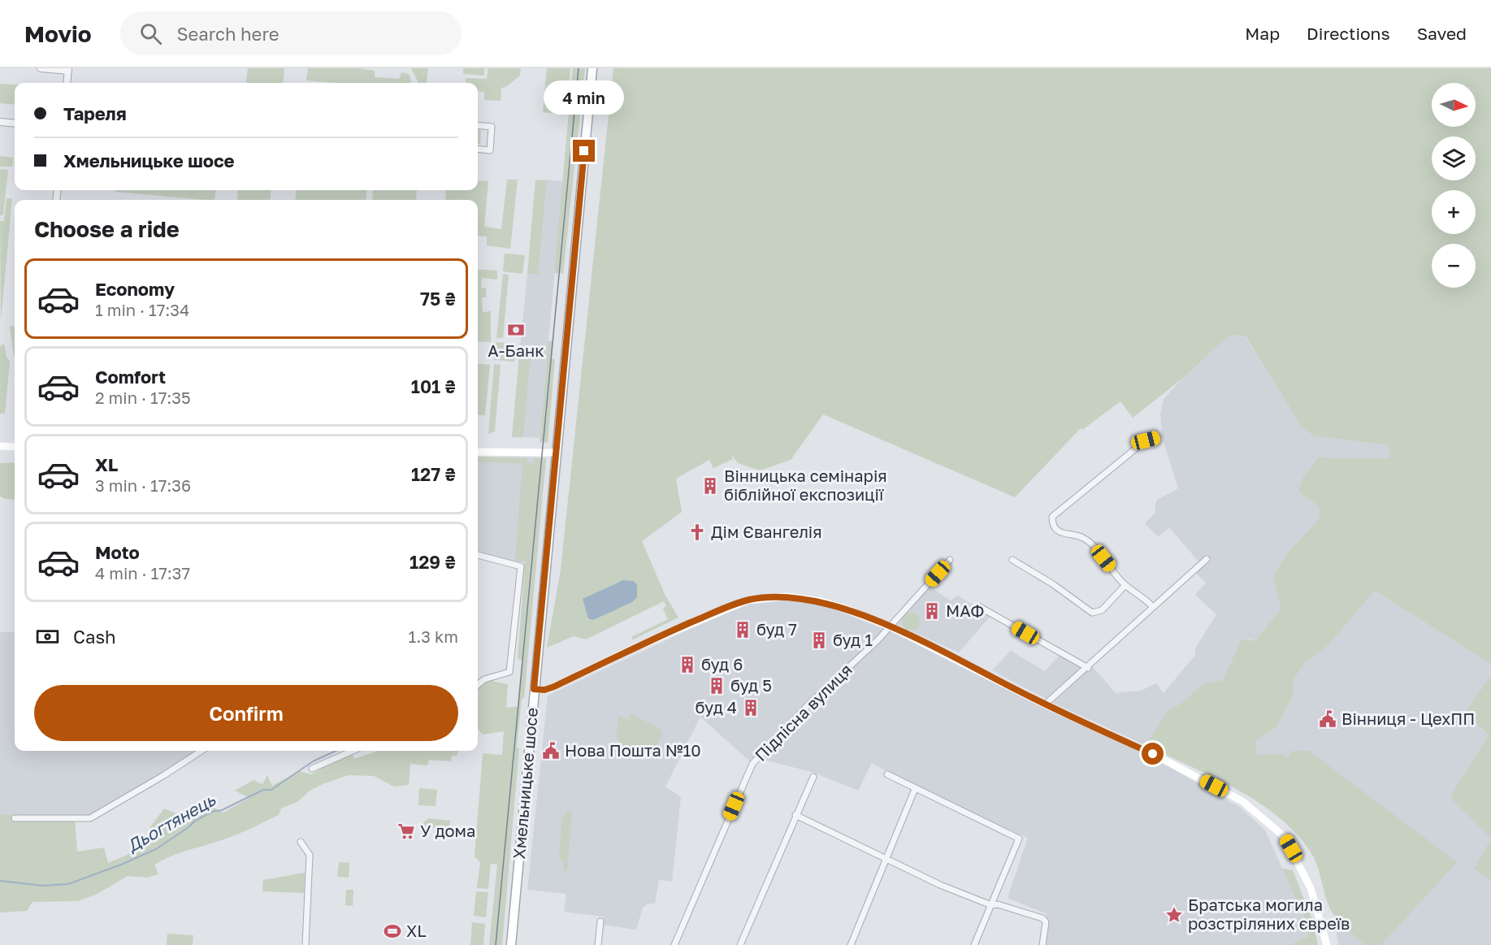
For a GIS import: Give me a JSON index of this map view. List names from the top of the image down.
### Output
{
  "streets": {
    "main road": ["Хмельницьке шосе"],
    "street": ["Підлісна вулиця"]
  },
  "water": ["Дьогтянець"],
  "places": {
    "bank": ["А-Банк"],
    "building": [
      "Вінницька семінарія біблійної експозиції",
      "МАФ",
      "буд 7",
      "буд 1",
      "буд 6",
      "буд 5",
      "буд 4"
    ],
    "church": ["Дім Євангелія"],
    "public building": ["Вінниця - ЦехПП", "Нова Пошта №10"],
    "supermarket": ["У дома"],
    "place": ["Братська могила розстріляних євреїв"],
    "sports": ["XL"]
  },
  "north": "right",
  "page": {
    "header": "Movio",
    "search": "Search here",
    "nav": ["Map", "Directions", "Saved"],
    "bubble": "4 min",
    "map_buttons": ["+", "−"],
    "banner": ["Тареля", "Хмельницьке шосе"],
    "heading": "Choose a ride",
    "list": [
      {
        "name": "Economy",
        "note": "1 min · 17:34",
        "value": "75 ₴"
      },
      {
        "name": "Comfort",
        "note": "2 min · 17:35",
        "value": "101 ₴"
      },
      {
        "name": "XL",
        "note": "3 min · 17:36",
        "value": "127 ₴"
      },
      {
        "name": "Moto",
        "note": "4 min · 17:37",
        "value": "129 ₴"
      }
    ],
    "pay": ["Cash", "1.3 km"],
    "buttons": "Confirm"
  }
}
